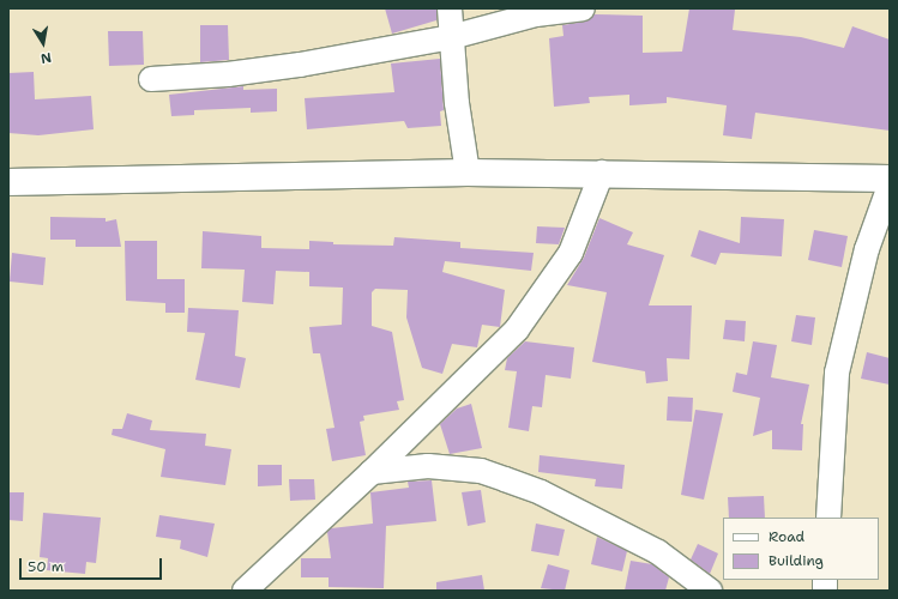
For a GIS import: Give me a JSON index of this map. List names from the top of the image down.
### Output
{
  "legend": ["Road", "Building"],
  "scale_bar": "50 m",
  "north": "bottom"
}
